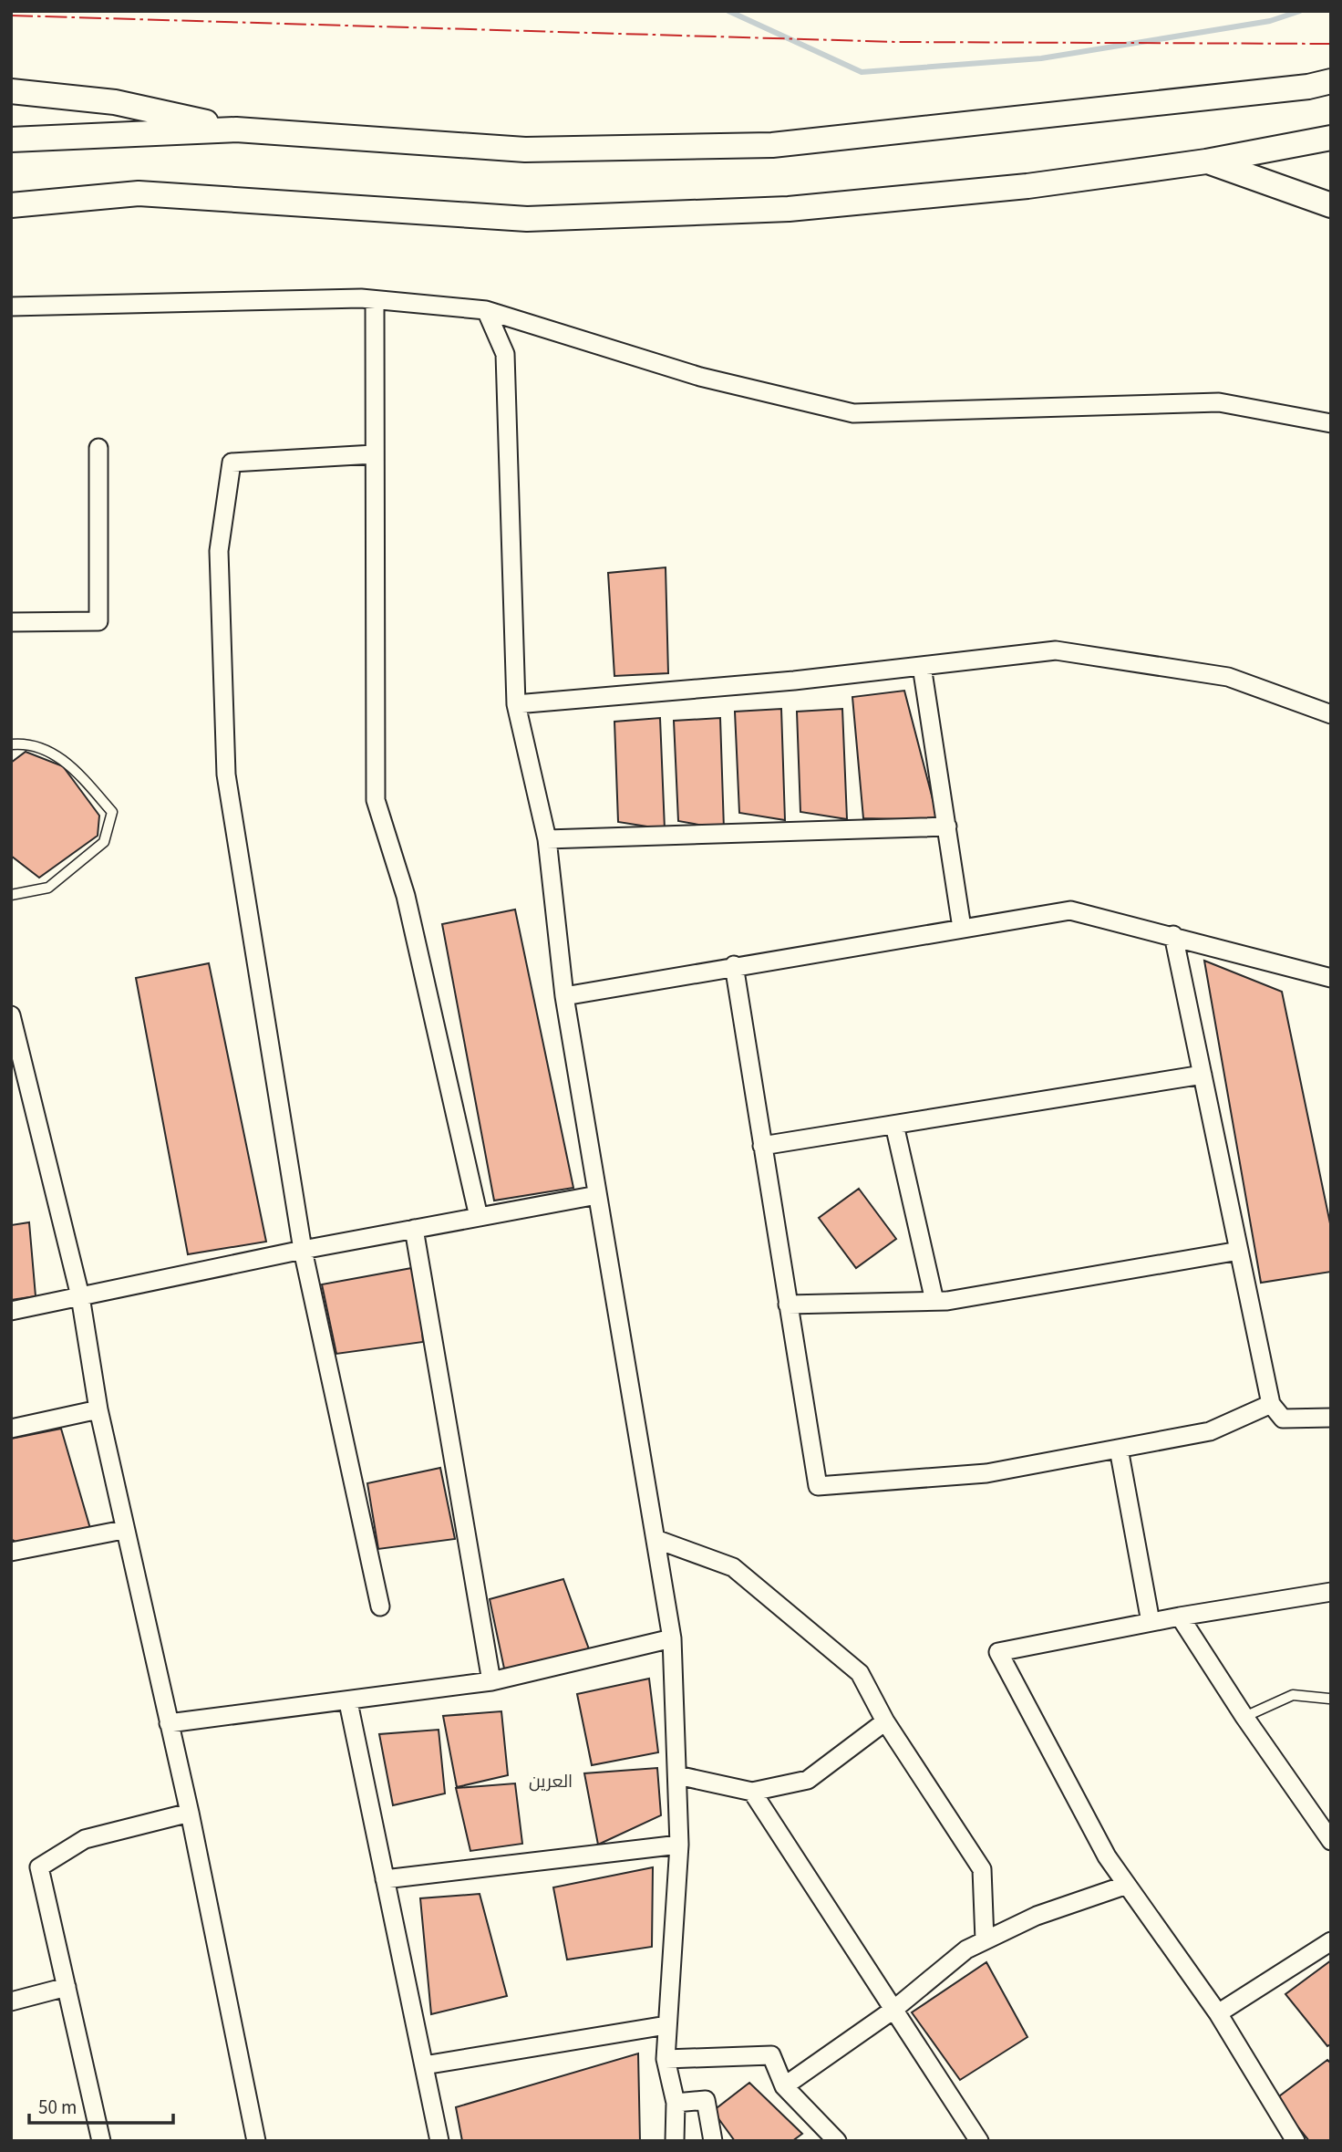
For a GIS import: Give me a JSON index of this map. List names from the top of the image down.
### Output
{
  "districts": ["العرين"],
  "scale_bar": "50 m"
}
